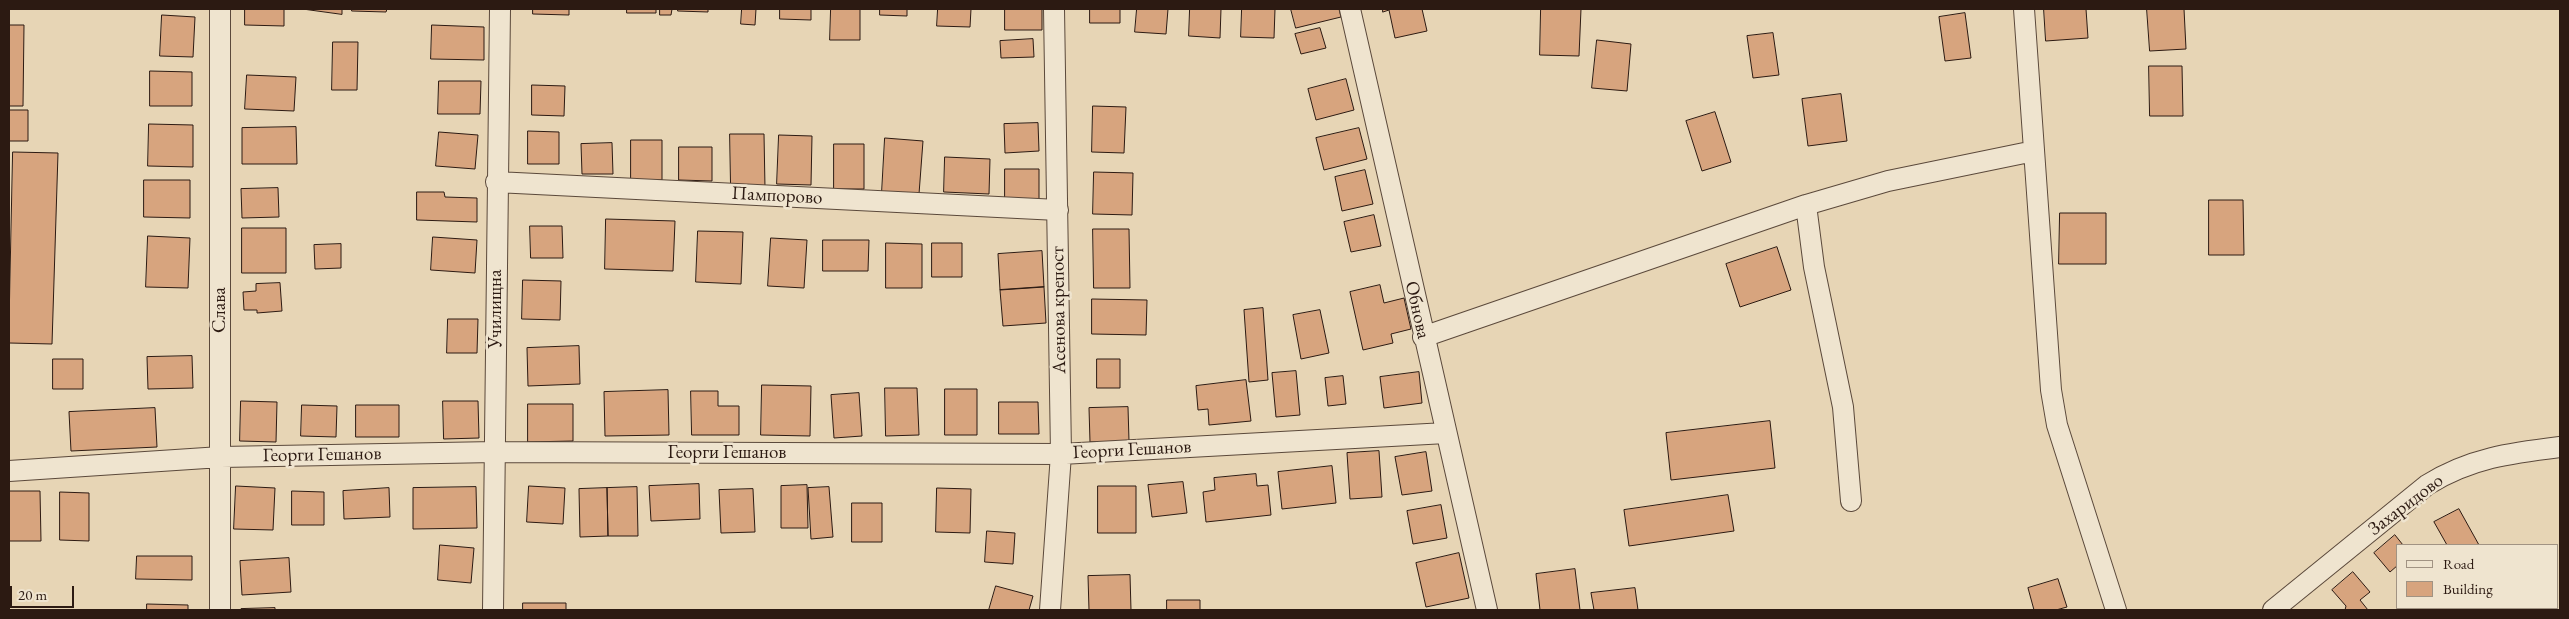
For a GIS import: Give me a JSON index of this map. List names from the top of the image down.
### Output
{
  "streets": {
    "street": [
      "Пампорово",
      "Училищна",
      "Слава",
      "Асенова крепост",
      "Обнова",
      "Георги Гешанов",
      "Захаридово"
    ]
  },
  "crossings": [
    ["Пампорово", "Училищна"],
    ["Пампорово", "Асенова крепост"],
    ["Училищна", "Георги Гешанов"],
    ["Слава", "Георги Гешанов"],
    ["Асенова крепост", "Георги Гешанов"],
    ["Обнова", "Георги Гешанов"]
  ],
  "legend": ["Road", "Building"],
  "scale_bar": "20 m"
}
